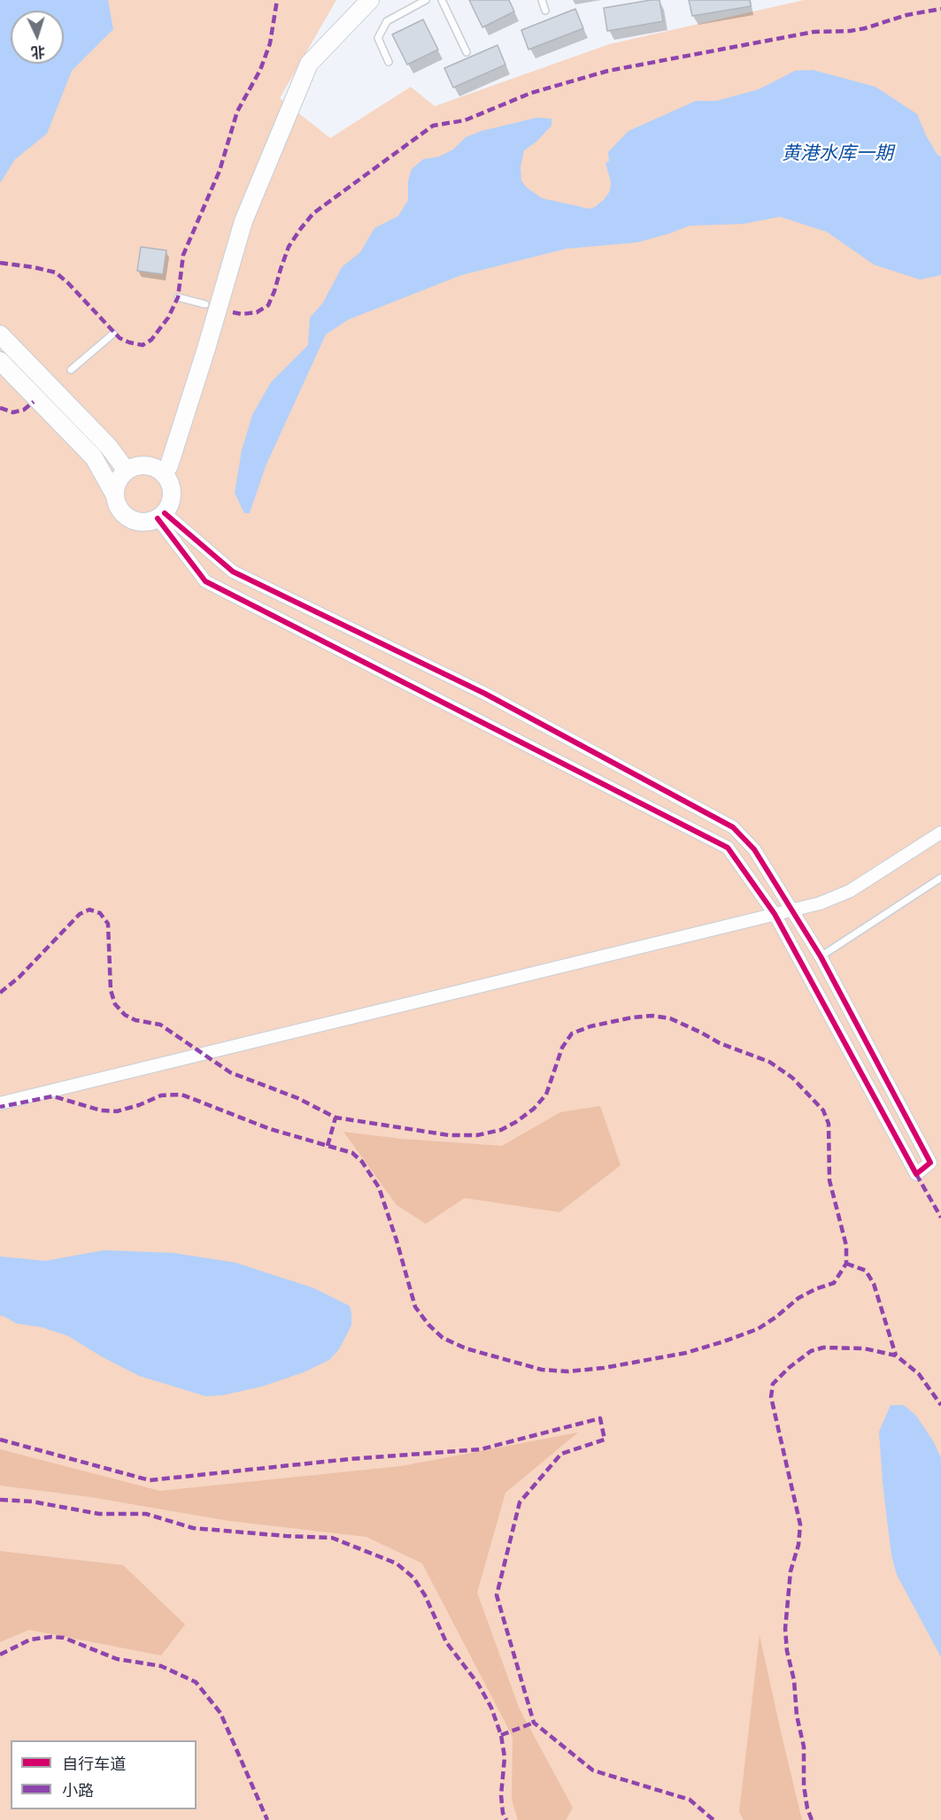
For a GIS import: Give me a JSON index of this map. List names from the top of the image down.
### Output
{
  "water": ["黄港水库一期"],
  "legend": ["自行车道", "小路"],
  "north": "bottom"
}
